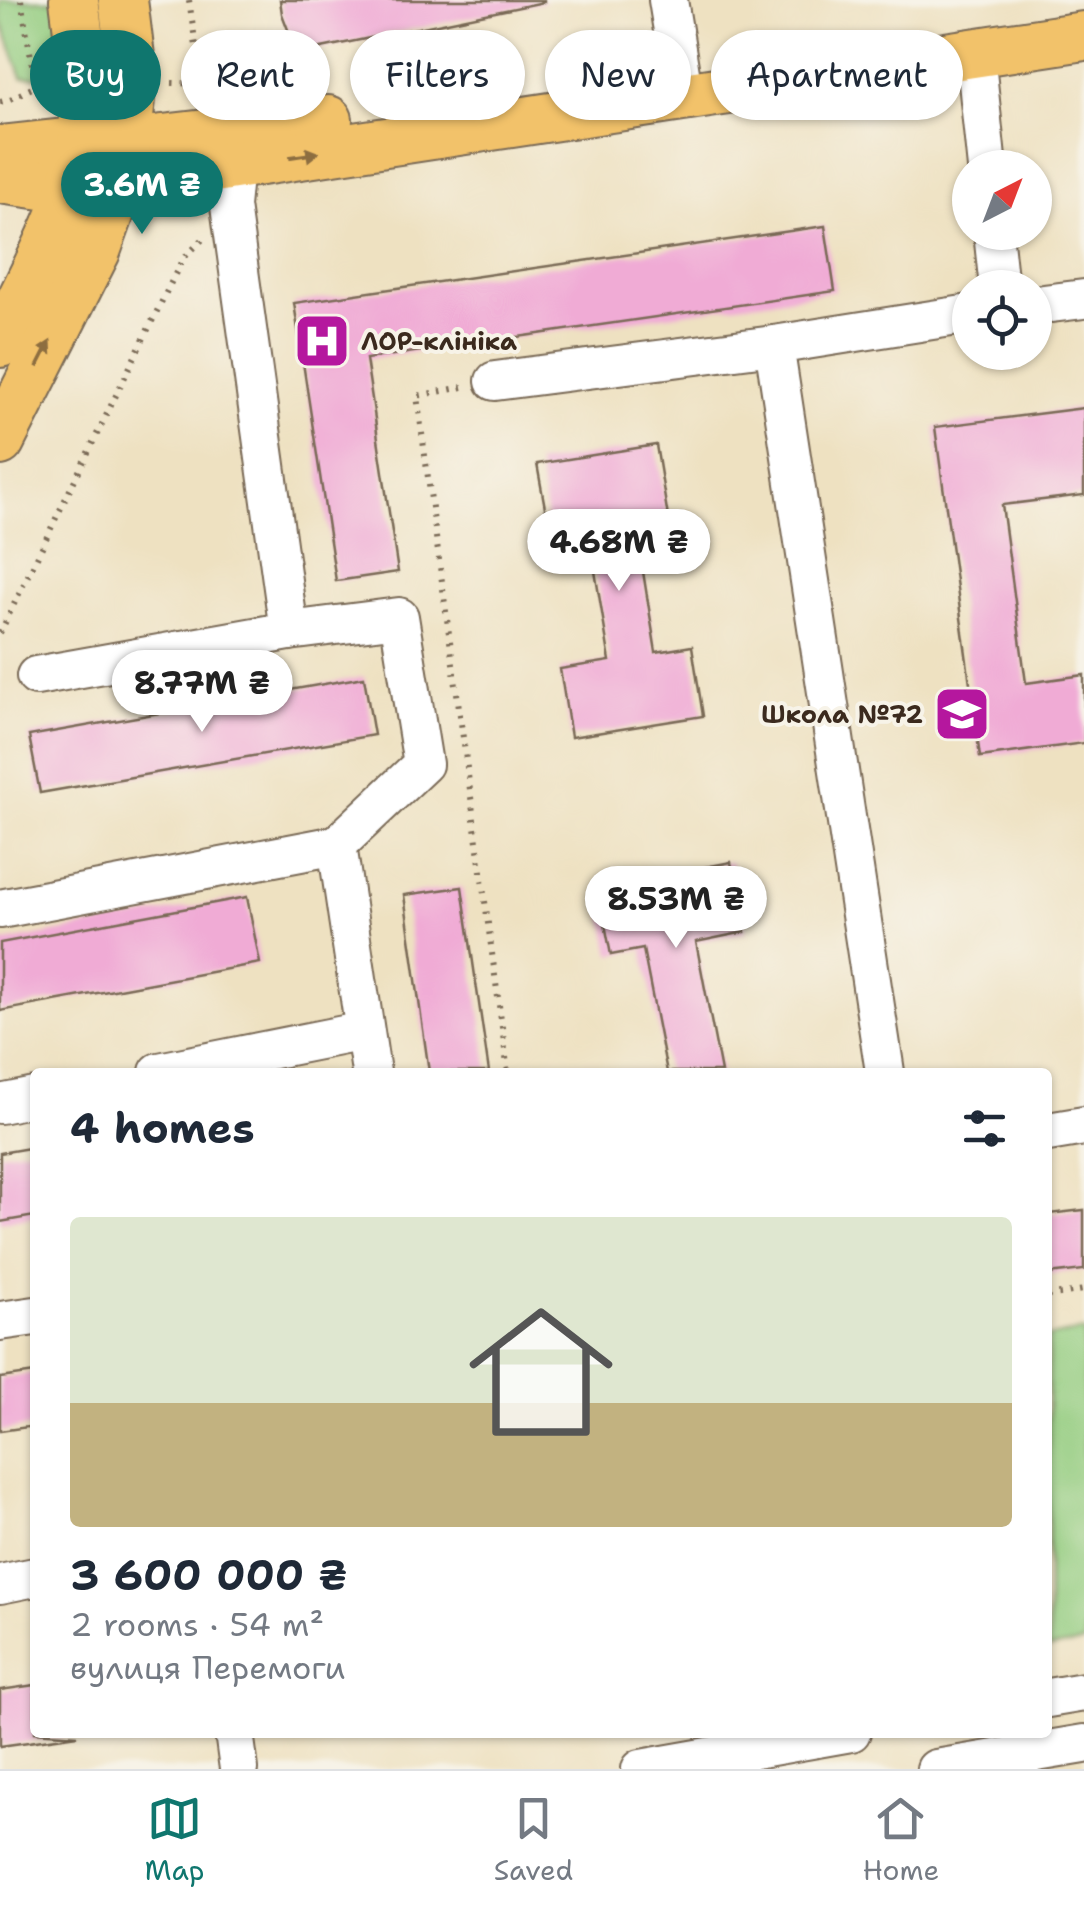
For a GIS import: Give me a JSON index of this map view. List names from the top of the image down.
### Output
{
  "places": {
    "hospital": ["ЛОР-клініка"],
    "school or university": ["Школа №72"]
  },
  "north": "top right",
  "page": {
    "chip": [
      "Buy",
      "Rent",
      "Filters",
      "New",
      "Apartment"
    ],
    "price": [
      "3.6M ₴",
      "4.68M ₴",
      "8.77M ₴",
      "8.53M ₴"
    ],
    "heading": "4 homes",
    "list": [
      {
        "name": "3 600 000 ₴",
        "note": "2 rooms · 54 m² · вулиця Перемоги"
      }
    ],
    "tabs": ["Map", "Saved", "Home"]
  }
}
